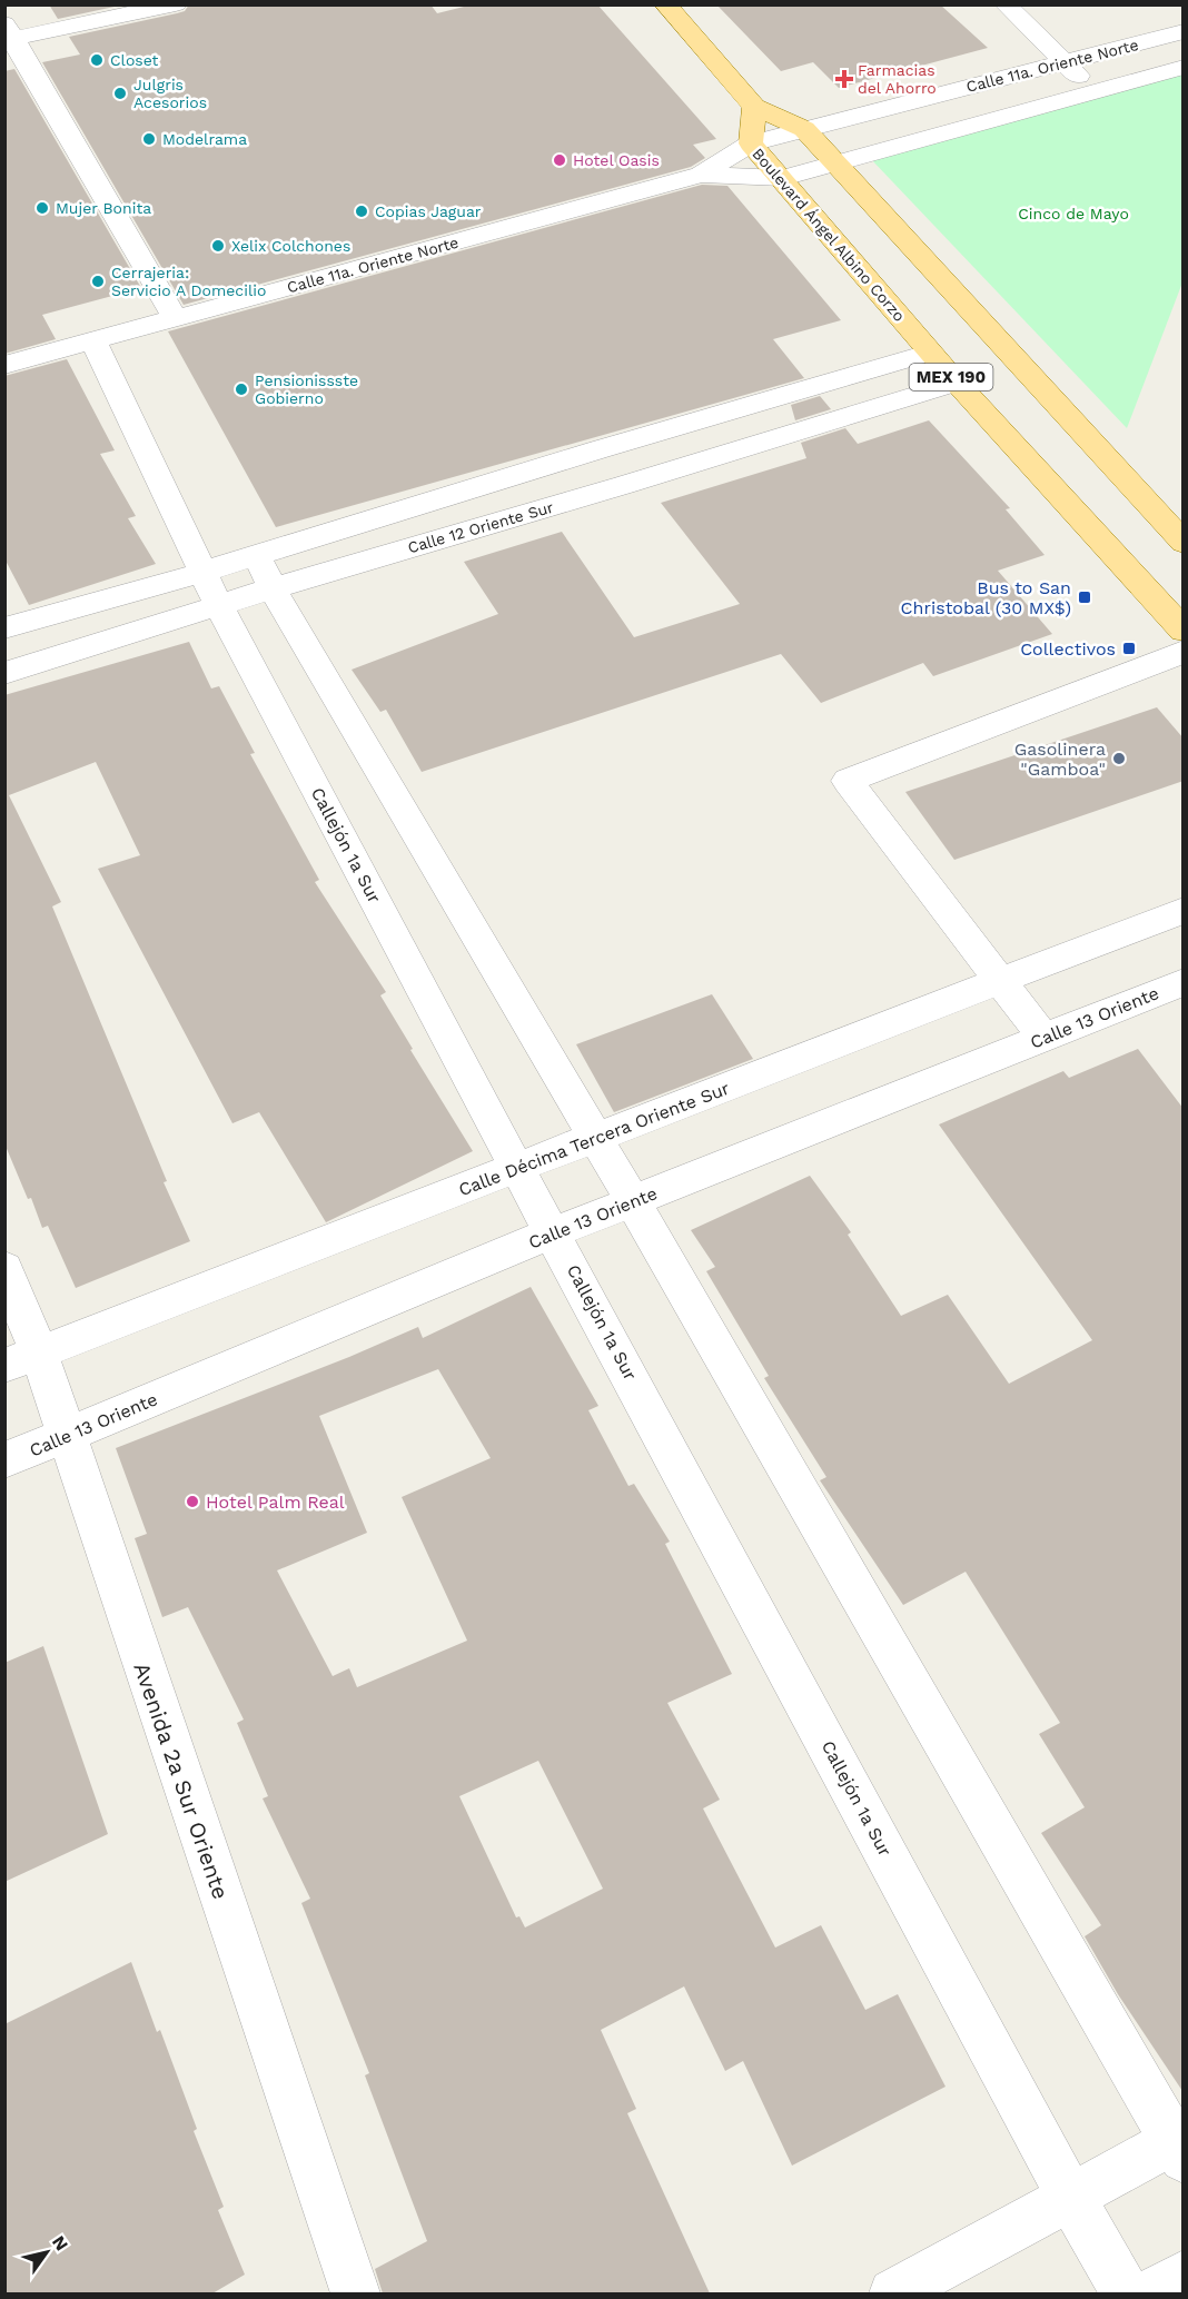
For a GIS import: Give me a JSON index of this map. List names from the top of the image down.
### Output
{
  "streets": {
    "main road": ["Boulevard Ángel Albino Corzo", "MEX 190"],
    "street": [
      "Calle 11a. Oriente Norte",
      "Calle 12 Oriente Sur",
      "Callejón 1a Sur",
      "Calle 13 Oriente",
      "Calle Décima Tercera Oriente Sur",
      "Avenida 2a Sur Oriente"
    ]
  },
  "crossings": [
    ["Calle 11a. Oriente Norte", "Boulevard Ángel Albino Corzo"],
    ["Calle 11a. Oriente Norte", "MEX 190"],
    ["Calle 11a. Oriente Norte", "Callejón 1a Sur"],
    ["Boulevard Ángel Albino Corzo", "MEX 190"],
    ["Boulevard Ángel Albino Corzo", "Calle 12 Oriente Sur"],
    ["Calle 12 Oriente Sur", "Callejón 1a Sur"],
    ["Callejón 1a Sur", "Calle 13 Oriente"],
    ["Callejón 1a Sur", "Calle Décima Tercera Oriente Sur"],
    ["Calle 13 Oriente", "Avenida 2a Sur Oriente"],
    ["Calle Décima Tercera Oriente Sur", "Avenida 2a Sur Oriente"]
  ],
  "parks": ["Cinco de Mayo"],
  "places": {
    "other": [
      "Closet",
      "Julgris Acesorios",
      "Modelrama",
      "Hotel Oasis",
      "Mujer Bonita",
      "Copias Jaguar",
      "Xelix Colchones",
      "Cerrajeria: Servicio A Domecilio",
      "Pensionissste Gobierno",
      "Gasolinera \"Gamboa\"",
      "Hotel Palm Real"
    ],
    "health": ["Farmacias del Ahorro"],
    "transit": ["Bus to San Christobal (30 MX$)", "Collectivos"]
  },
  "north": "top right"
}
